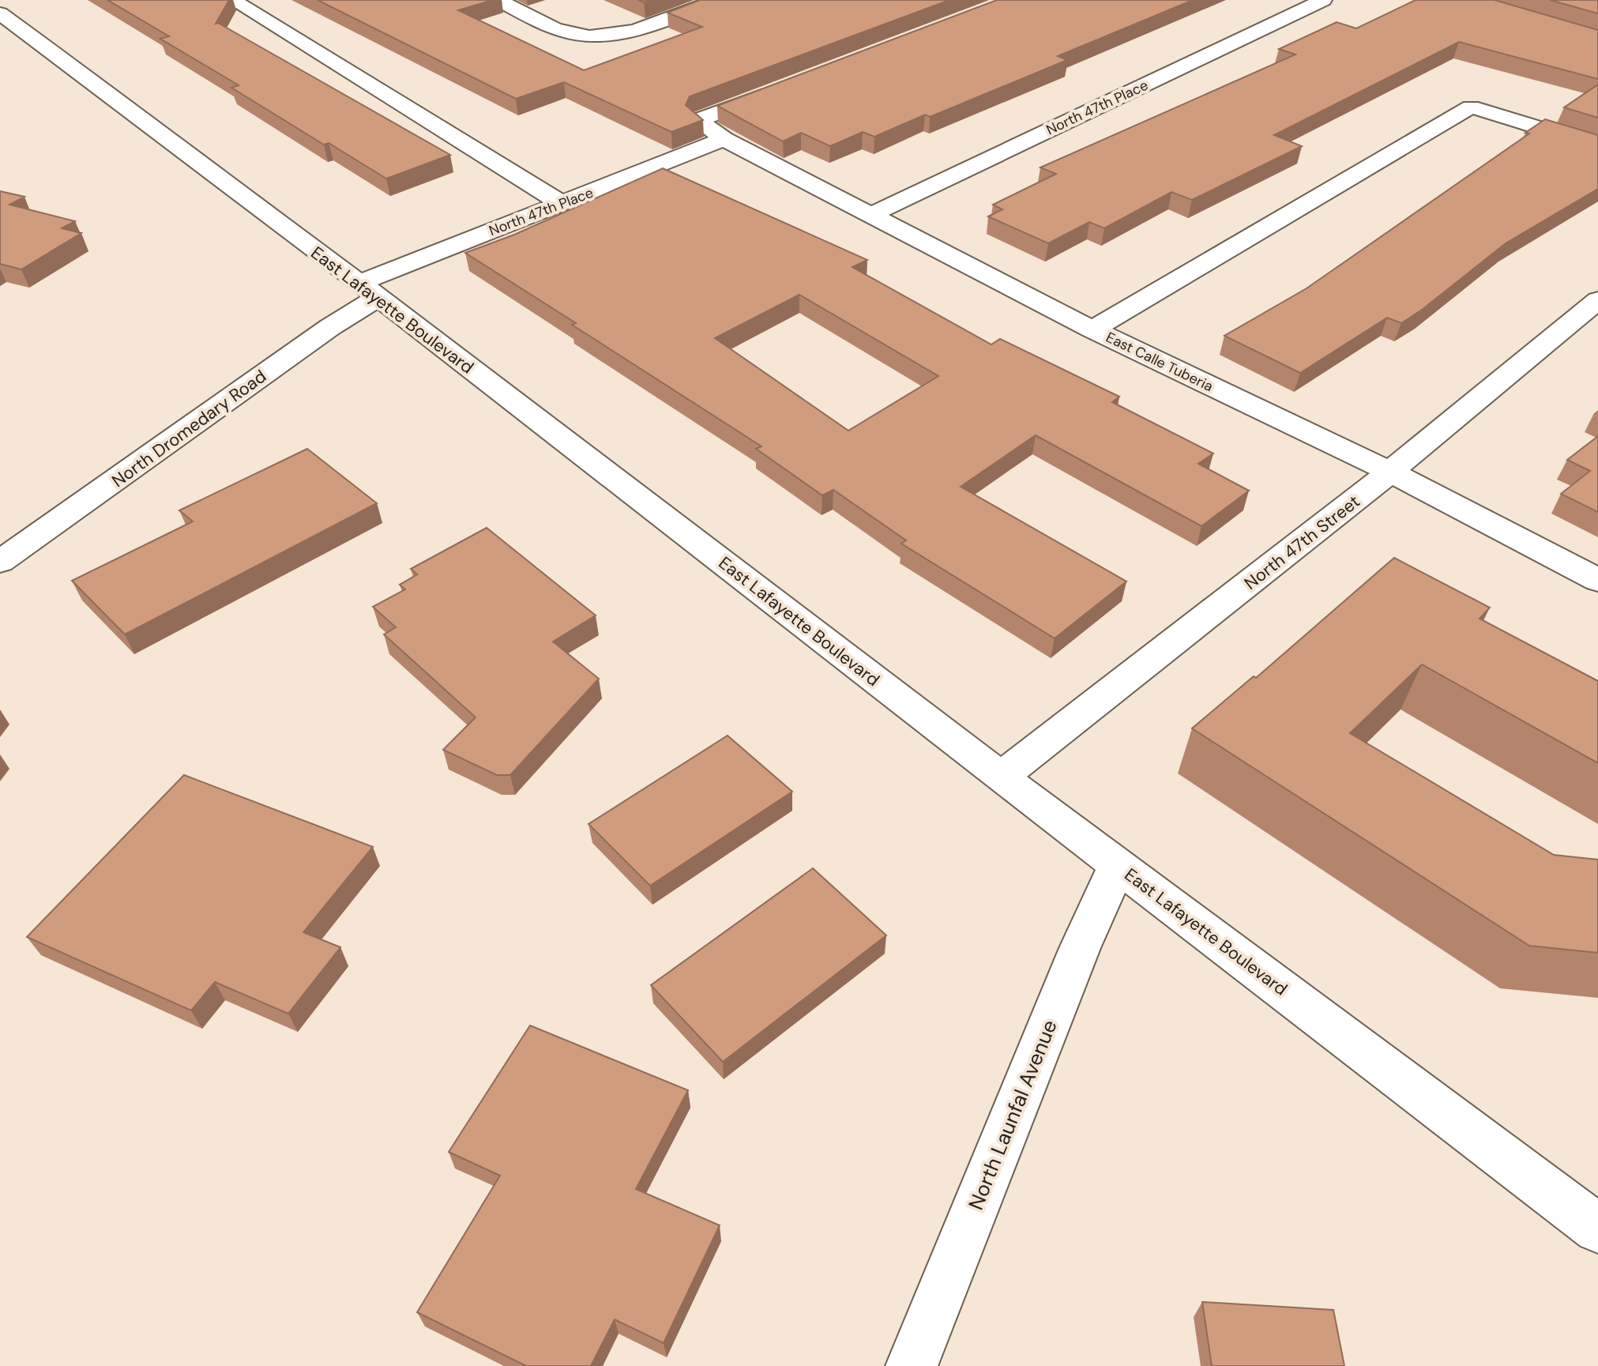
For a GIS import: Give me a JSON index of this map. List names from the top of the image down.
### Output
{
  "streets": {
    "street": [
      "North 47th Place",
      "East Lafayette Boulevard",
      "East Calle Tuberia",
      "North Dromedary Road",
      "North 47th Street",
      "North Launfal Avenue"
    ]
  },
  "crossings": [
    ["North 47th Place", "East Lafayette Boulevard"],
    ["North 47th Place", "East Calle Tuberia"],
    ["North 47th Place", "North Dromedary Road"],
    ["East Lafayette Boulevard", "North Dromedary Road"],
    ["East Lafayette Boulevard", "North 47th Street"],
    ["East Lafayette Boulevard", "North Launfal Avenue"],
    ["East Calle Tuberia", "North 47th Street"]
  ]
}
